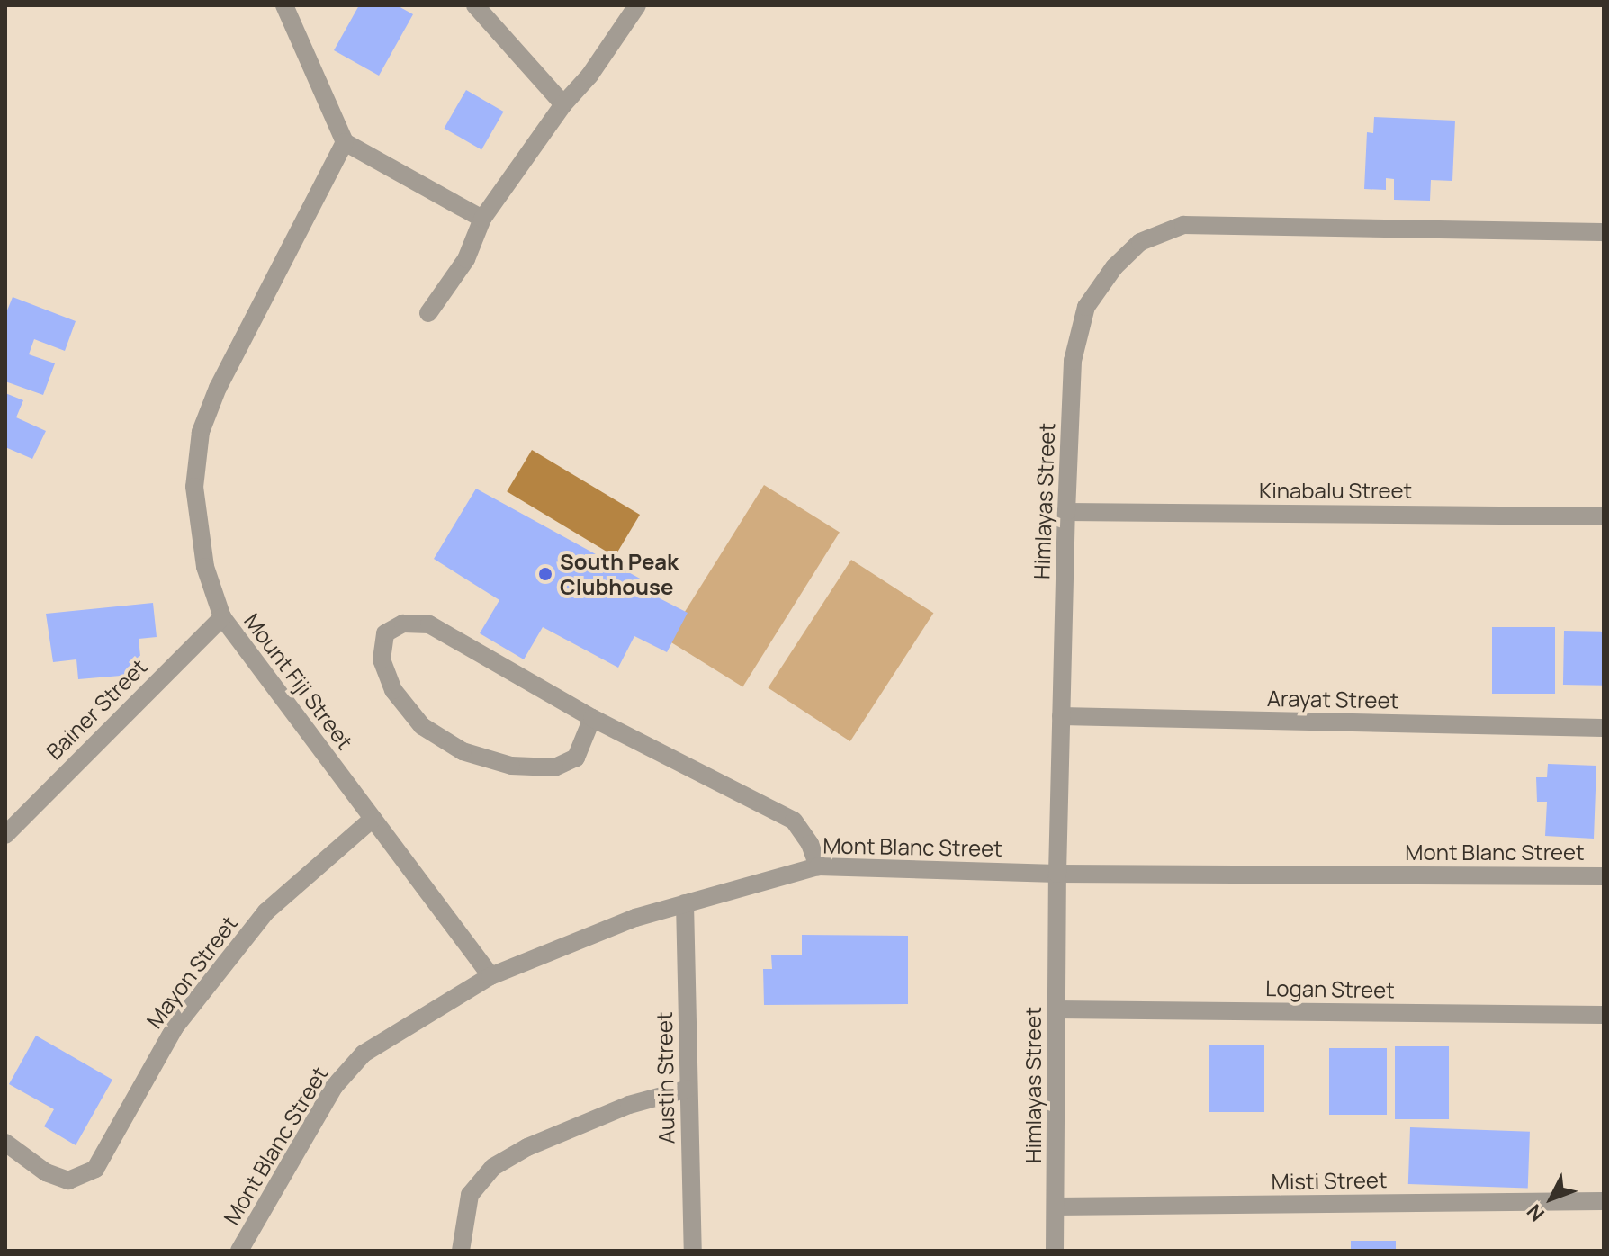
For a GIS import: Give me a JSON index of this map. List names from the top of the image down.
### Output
{
  "streets": {
    "street": [
      "Kinabalu Street",
      "Himlayas Street",
      "Mount Fiji Street",
      "Arayat Street",
      "Bainer Street",
      "Mont Blanc Street",
      "Mayon Street",
      "Logan Street",
      "Austin Street",
      "Misti Street"
    ]
  },
  "crossings": [
    ["Kinabalu Street", "Himlayas Street"],
    ["Himlayas Street", "Arayat Street"],
    ["Himlayas Street", "Mont Blanc Street"],
    ["Himlayas Street", "Logan Street"],
    ["Himlayas Street", "Misti Street"],
    ["Mount Fiji Street", "Bainer Street"],
    ["Mount Fiji Street", "Mont Blanc Street"],
    ["Mount Fiji Street", "Mayon Street"],
    ["Mont Blanc Street", "Austin Street"]
  ],
  "places": ["South Peak Clubhouse"],
  "north": "bottom left"
}
